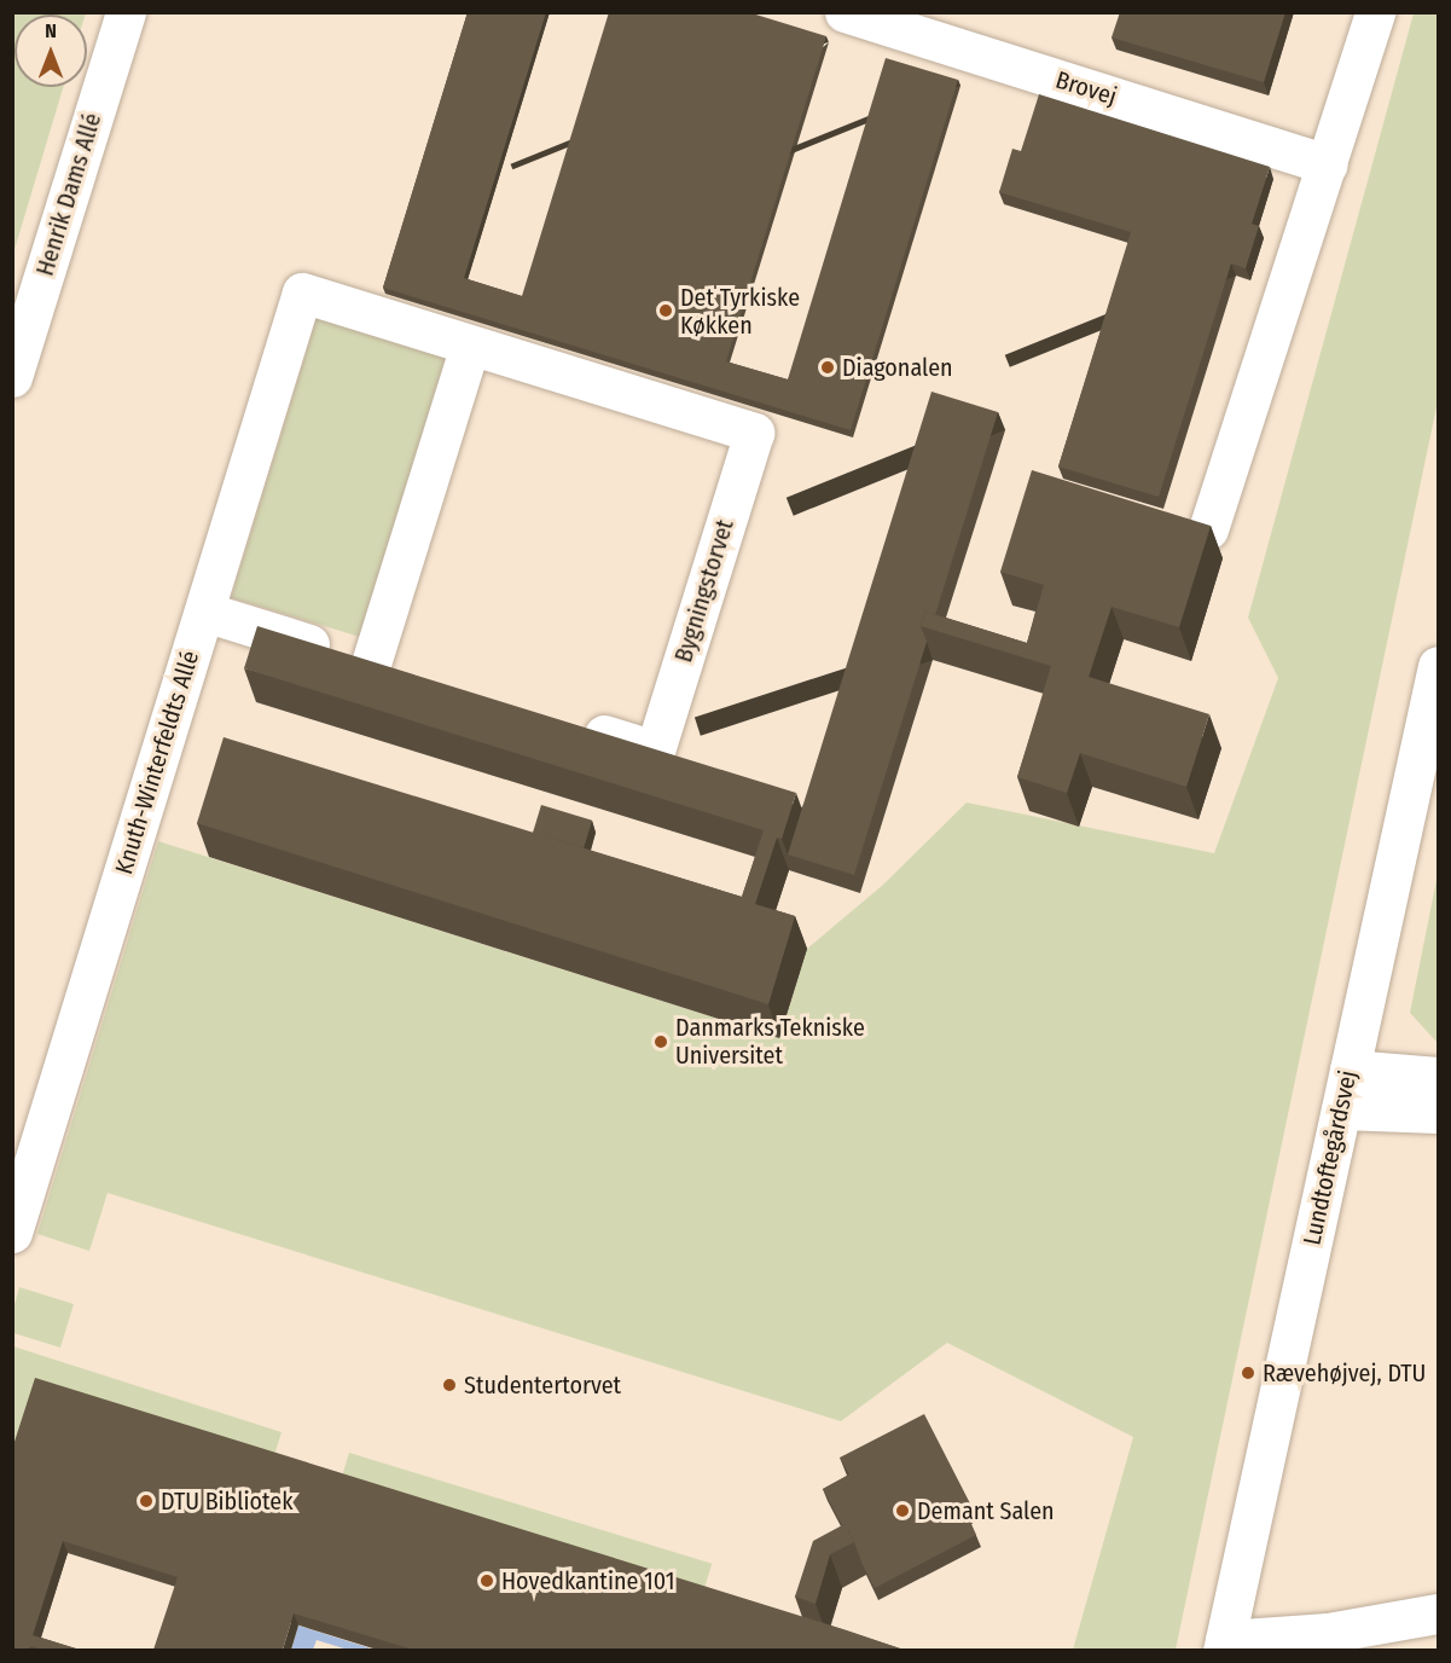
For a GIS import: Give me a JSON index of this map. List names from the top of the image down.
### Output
{
  "streets": {
    "street": [
      "Brovej",
      "Henrik Dams Allé",
      "Bygningstorvet",
      "Knuth-Winterfeldts Allé",
      "Lundtoftegårdsvej"
    ]
  },
  "crossings": [
    ["Bygningstorvet", "Knuth-Winterfeldts Allé"]
  ],
  "places": [
    "Det Tyrkiske Køkken",
    "Diagonalen",
    "Danmarks Tekniske Universitet",
    "Rævehøjvej, DTU",
    "Studentertorvet",
    "DTU Bibliotek",
    "Demant Salen",
    "Hovedkantine 101"
  ],
  "north": "top"
}
